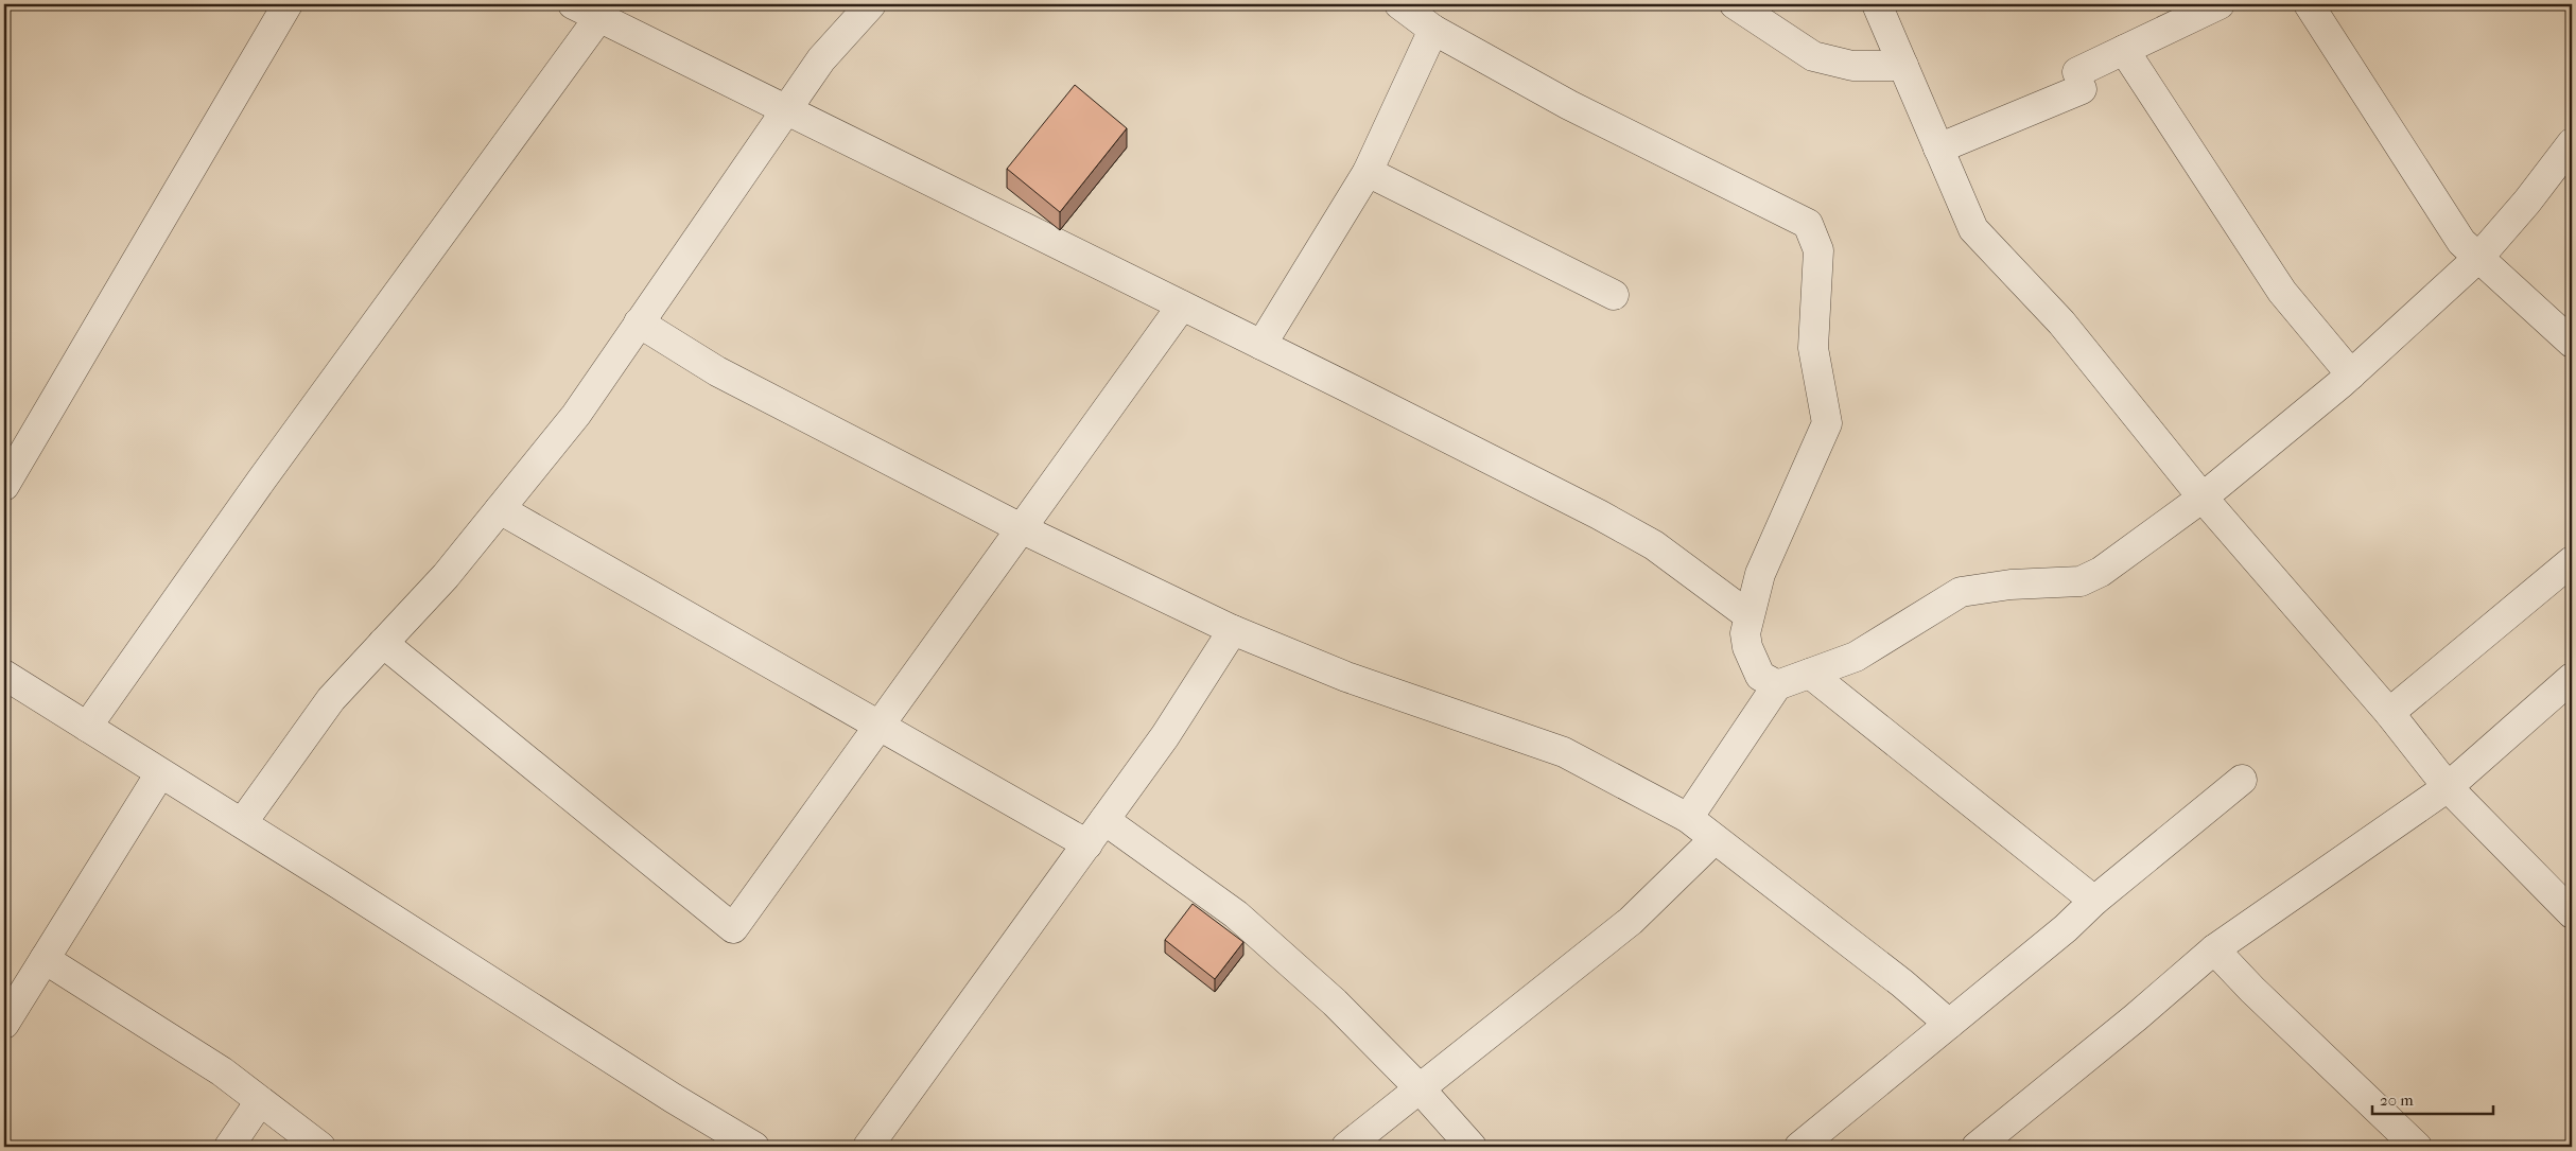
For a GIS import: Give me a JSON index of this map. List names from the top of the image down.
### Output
{
  "scale_bar": "20 m"
}
